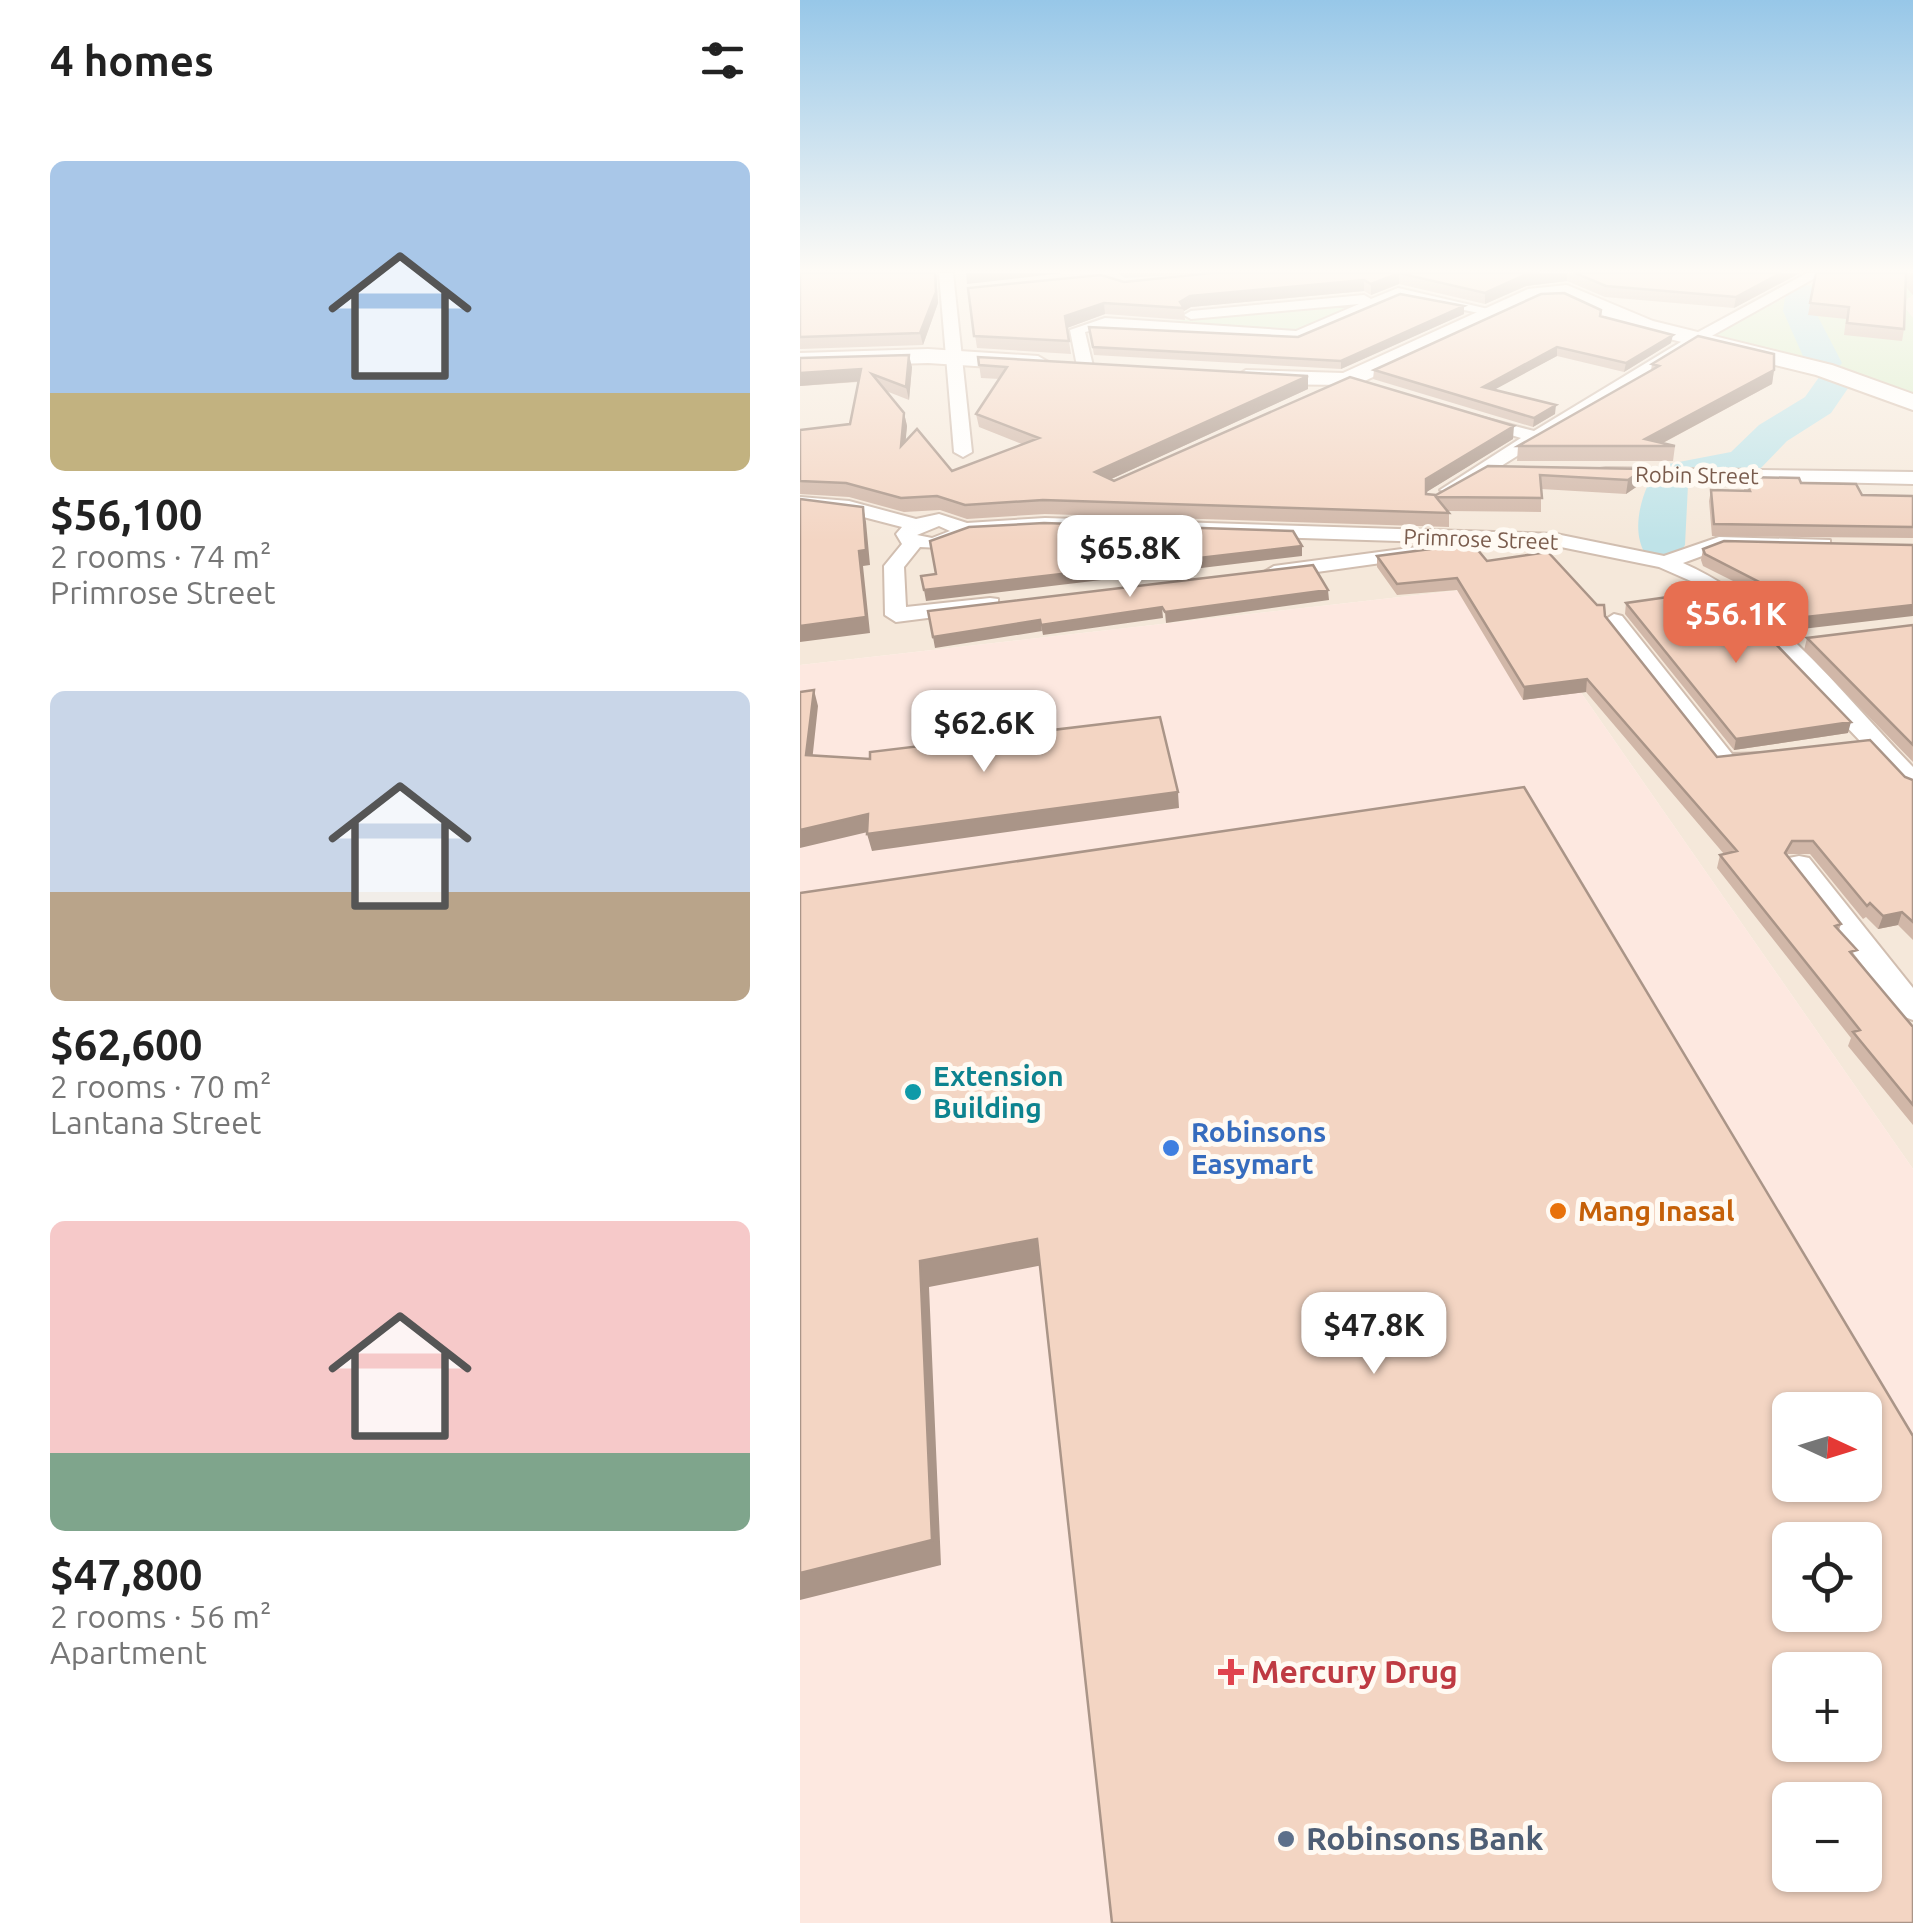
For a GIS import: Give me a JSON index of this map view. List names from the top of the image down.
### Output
{
  "streets": {
    "street": ["Robin Street", "Primrose Street"]
  },
  "places": {
    "other": [
      "Extension Building",
      "Robinsons Easymart",
      "Mang Inasal",
      "Robinsons Bank"
    ],
    "health": ["Mercury Drug"]
  },
  "north": "right",
  "page": {
    "heading": "4 homes",
    "list": [
      {
        "name": "$56,100",
        "note": "2 rooms · 74 m² · Primrose Street"
      },
      {
        "name": "$62,600",
        "note": "2 rooms · 70 m² · Lantana Street"
      },
      {
        "name": "$47,800",
        "note": "2 rooms · 56 m² · Apartment"
      }
    ],
    "price": [
      "$65.8K",
      "$56.1K",
      "$62.6K",
      "$47.8K"
    ],
    "map_buttons": ["+", "−"]
  }
}
